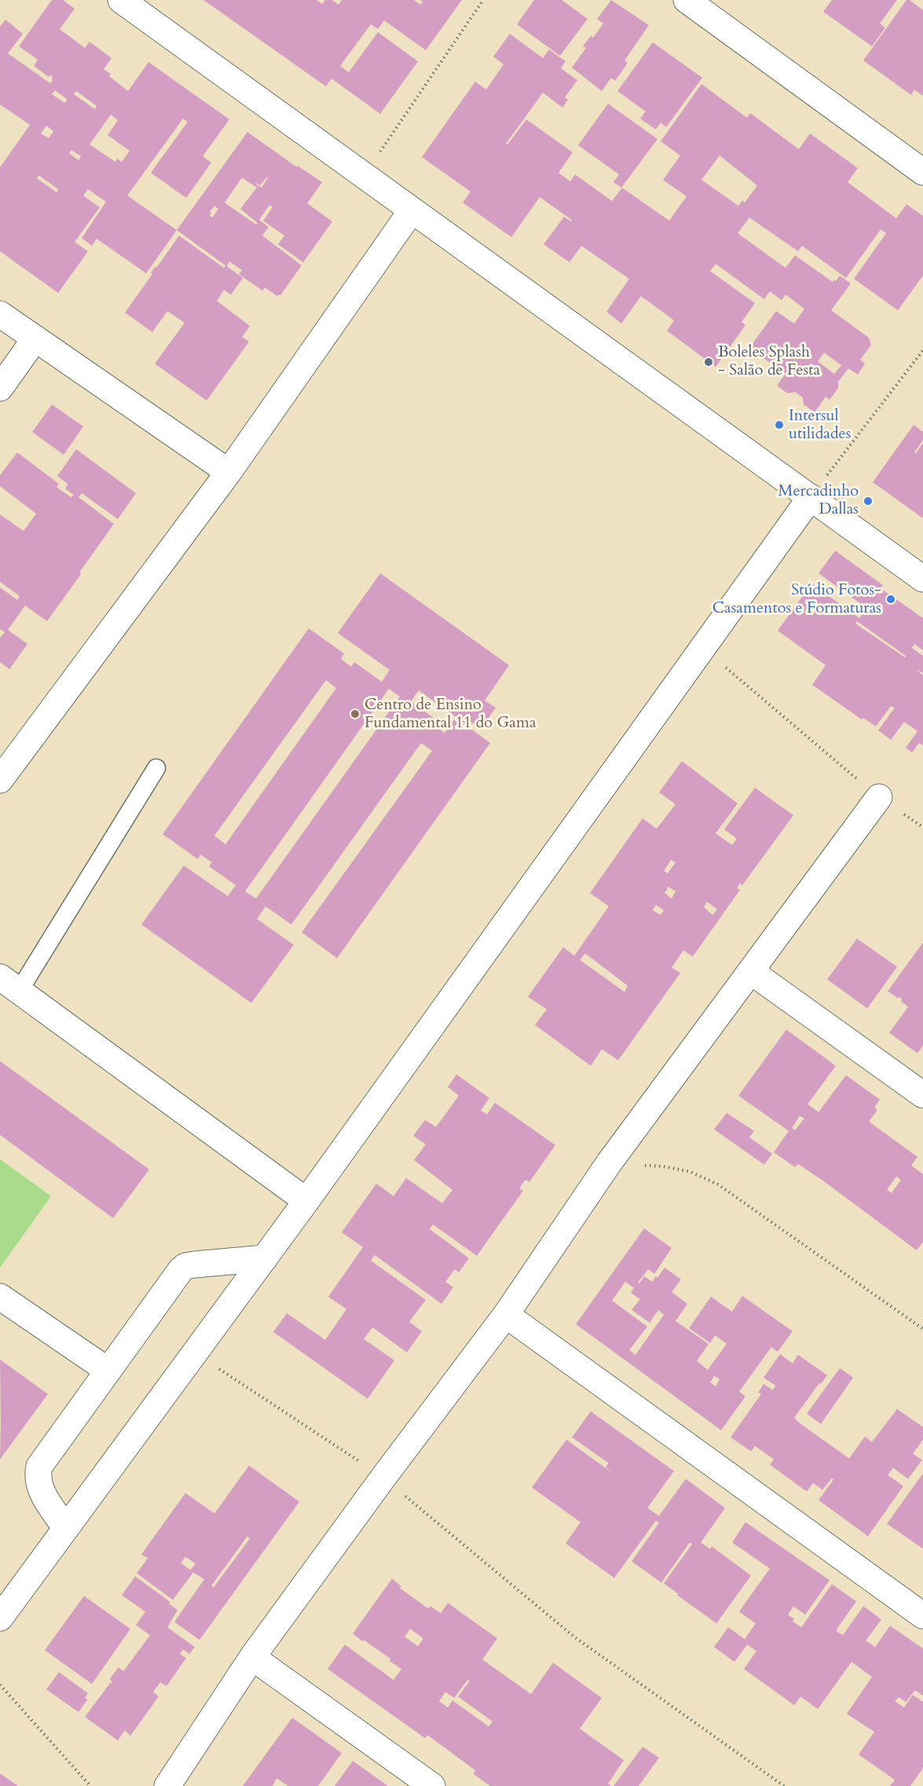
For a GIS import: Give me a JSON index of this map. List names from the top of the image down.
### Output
{
  "places": [
    "Boleles Splash - Salão de Festa",
    "Intersul utilidades",
    "Mercadinho Dallas",
    "Stúdio Fotos- Casamentos e Formaturas",
    "Centro de Ensino Fundamental 11 do Gama"
  ]
}
